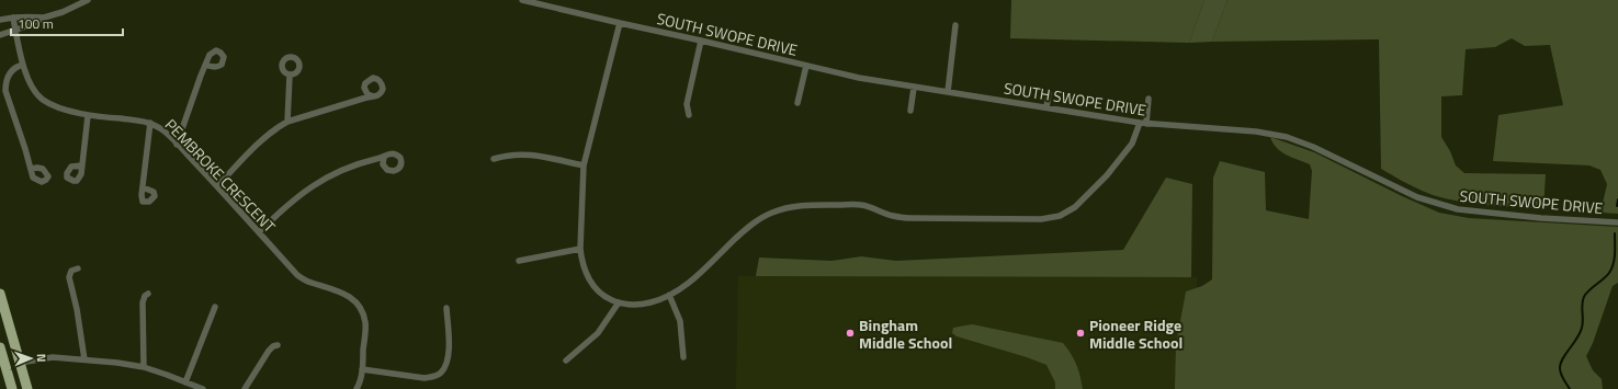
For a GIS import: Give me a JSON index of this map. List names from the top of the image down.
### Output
{
  "streets": {
    "street": ["SOUTH SWOPE DRIVE", "PEMBROKE CRESCENT"]
  },
  "places": ["Bingham Middle School", "Pioneer Ridge Middle School"],
  "scale_bar": "100 m",
  "north": "right"
}
